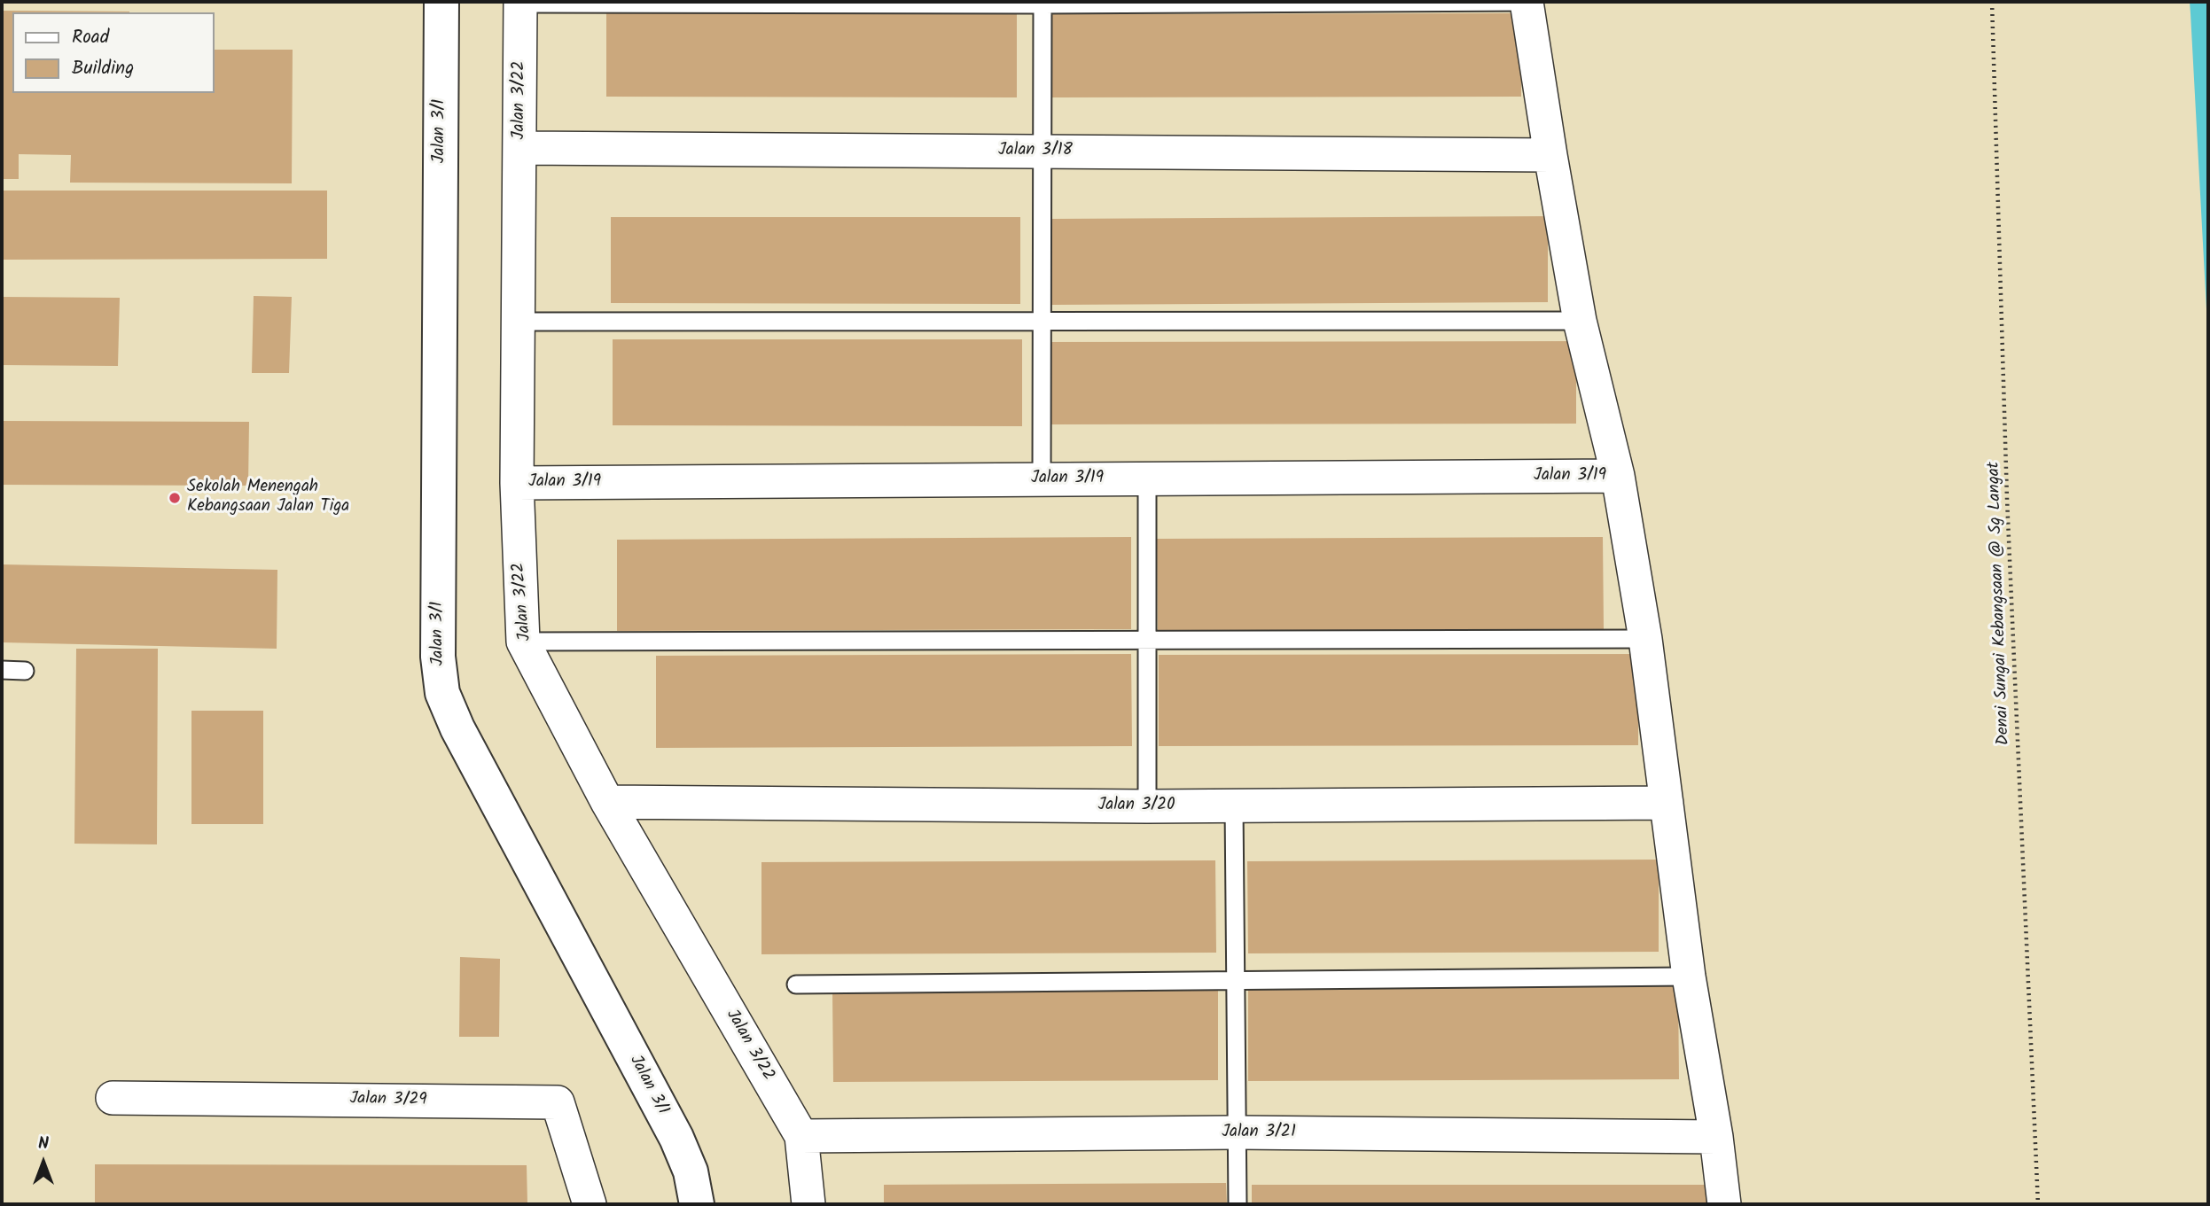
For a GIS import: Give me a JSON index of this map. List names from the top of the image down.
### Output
{
  "streets": {
    "street": [
      "Jalan 3/22",
      "Jalan 3/1",
      "Jalan 3/18",
      "Jalan 3/19",
      "Jalan 3/20",
      "Jalan 3/29",
      "Jalan 3/21"
    ],
    "path": ["Denai Sungai Kebangsaan @ Sg Langat"]
  },
  "crossings": [
    ["Jalan 3/22", "Jalan 3/18"],
    ["Jalan 3/22", "Jalan 3/19"],
    ["Jalan 3/22", "Jalan 3/20"],
    ["Jalan 3/22", "Jalan 3/21"]
  ],
  "places": ["Sekolah Menengah Kebangsaan Jalan Tiga"],
  "legend": ["Road", "Building"],
  "north": "top"
}
